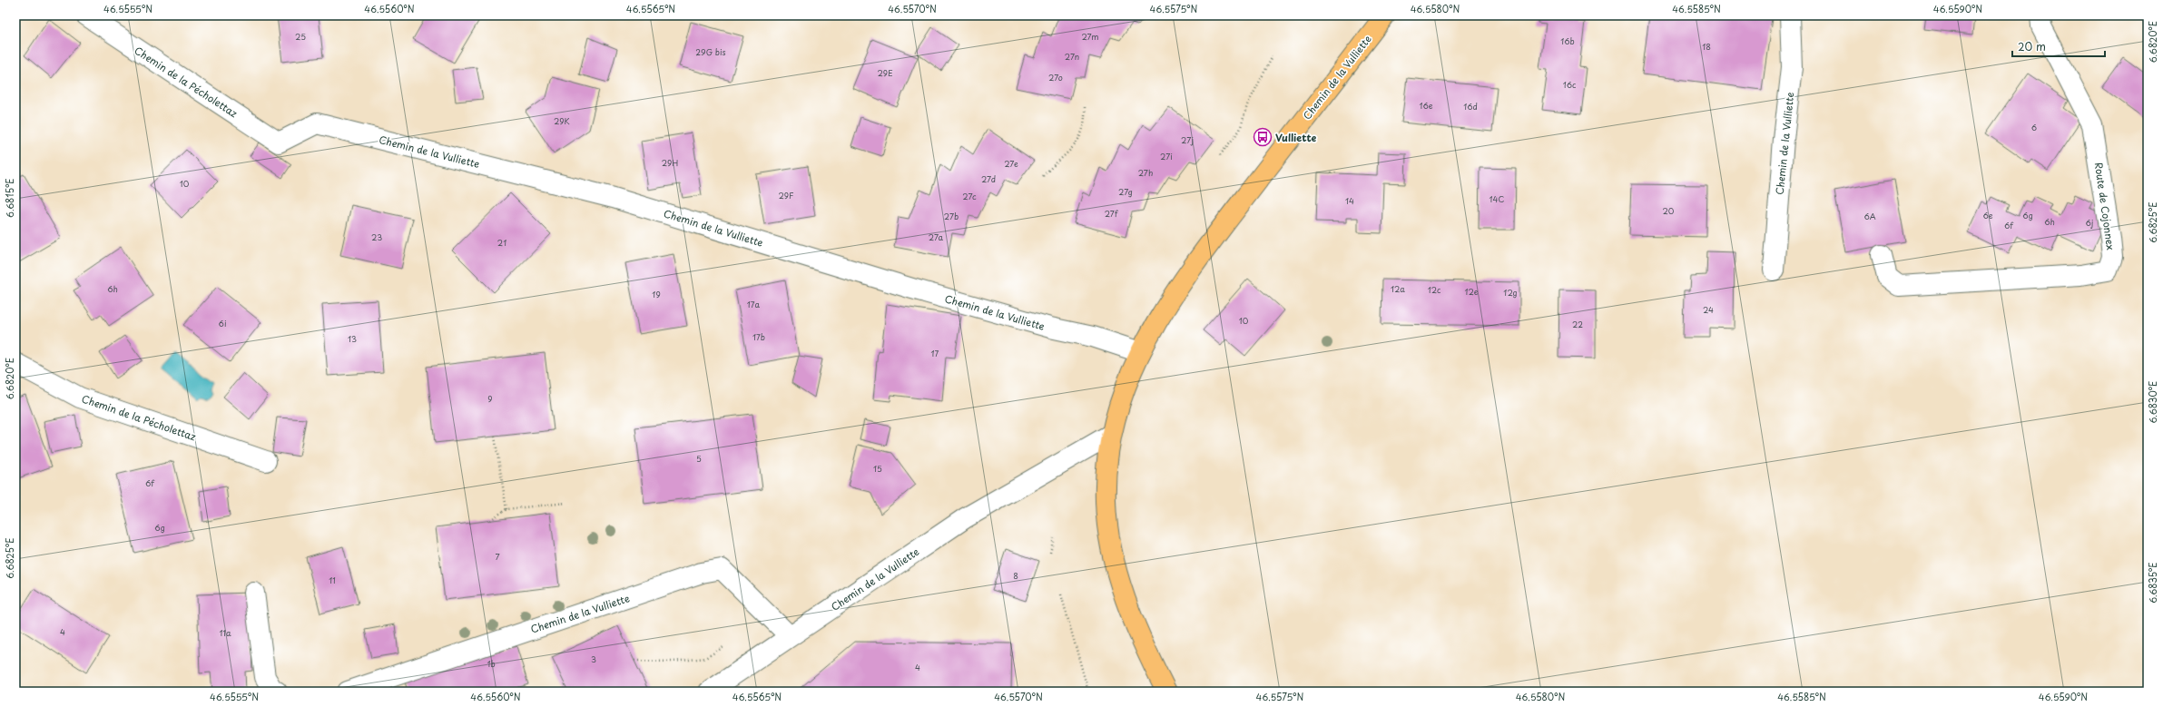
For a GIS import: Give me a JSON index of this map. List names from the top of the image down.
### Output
{
  "streets": {
    "main road": ["Chemin de la Vulliette"],
    "street": ["Chemin de la Pécholettaz", "Route de Cojonnex"]
  },
  "crossings": [
    ["Chemin de la Vulliette", "Chemin de la Pécholettaz"]
  ],
  "places": {
    "bus stop": ["Vulliette"]
  },
  "house_numbers": [
    "25",
    "27m",
    "16b",
    "18",
    "29G bis",
    "27n",
    "29E",
    "27o",
    "16c",
    "16e",
    "16d",
    "29K",
    "6",
    "27j",
    "27i",
    "29H",
    "27e",
    "27h",
    "27d",
    "10",
    "27g",
    "29F",
    "27c",
    "14C",
    "14",
    "20",
    "27f",
    "6e",
    "6g",
    "27b",
    "6A",
    "6h",
    "6j",
    "6f",
    "23",
    "27a",
    "21",
    "6h",
    "12a",
    "12c",
    "12e",
    "12g",
    "19",
    "17a",
    "24",
    "10",
    "6i",
    "22",
    "17b",
    "13",
    "17",
    "9",
    "5",
    "15",
    "6f",
    "6g",
    "7",
    "8",
    "11",
    "4",
    "11a",
    "3",
    "1b",
    "4"
  ],
  "scale_bar": "20 m",
  "coordinates": [
    "46.5555°N",
    "46.5560°N",
    "46.5565°N",
    "46.5570°N",
    "46.5575°N",
    "46.5580°N",
    "46.5585°N",
    "46.5590°N",
    "6.6820°E",
    "6.6815°E",
    "6.6825°E",
    "6.6830°E",
    "6.6835°E"
  ]
}
